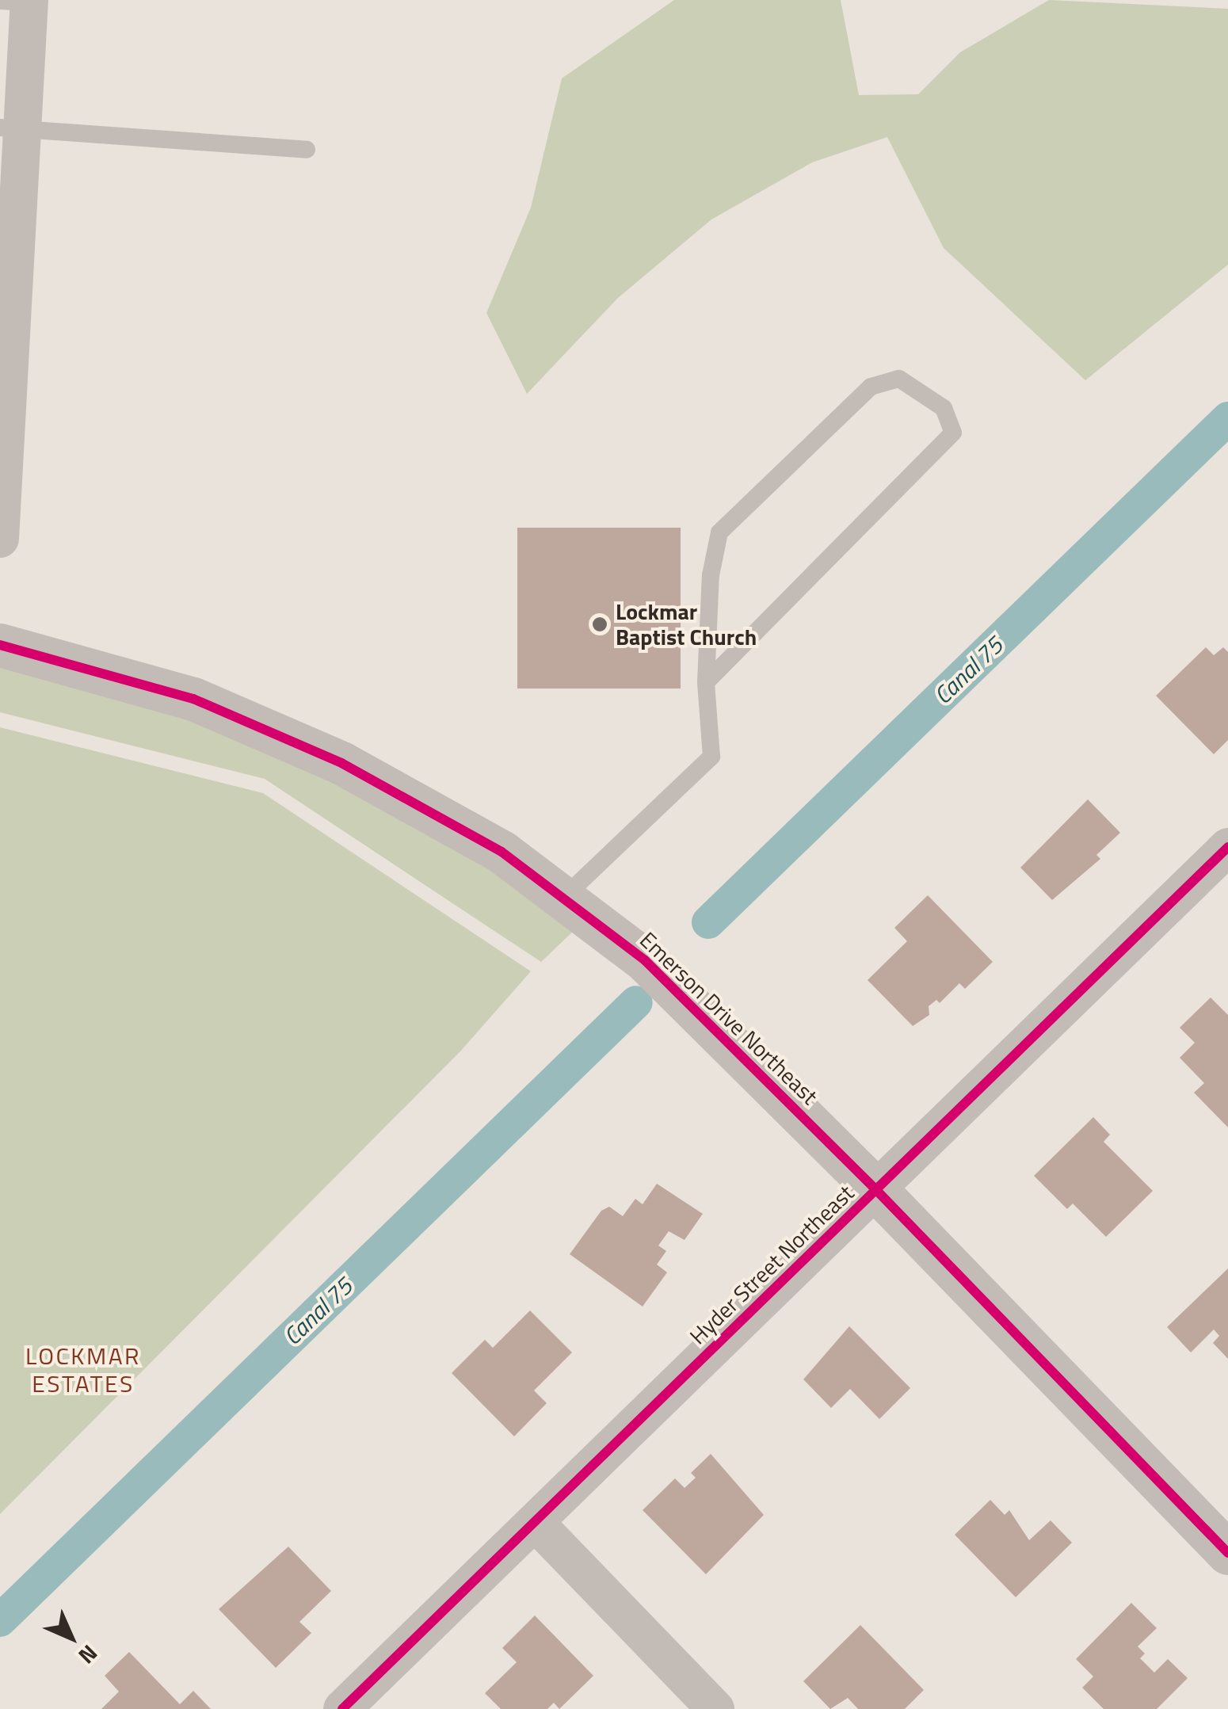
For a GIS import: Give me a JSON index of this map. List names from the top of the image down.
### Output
{
  "streets": {
    "street": ["Emerson Drive Northeast", "Hyder Street Northeast"]
  },
  "crossings": [
    ["Emerson Drive Northeast", "Hyder Street Northeast"]
  ],
  "districts": ["LOCKMAR ESTATES"],
  "water": ["Canal 75"],
  "places": ["Lockmar Baptist Church"],
  "north": "bottom right"
}
